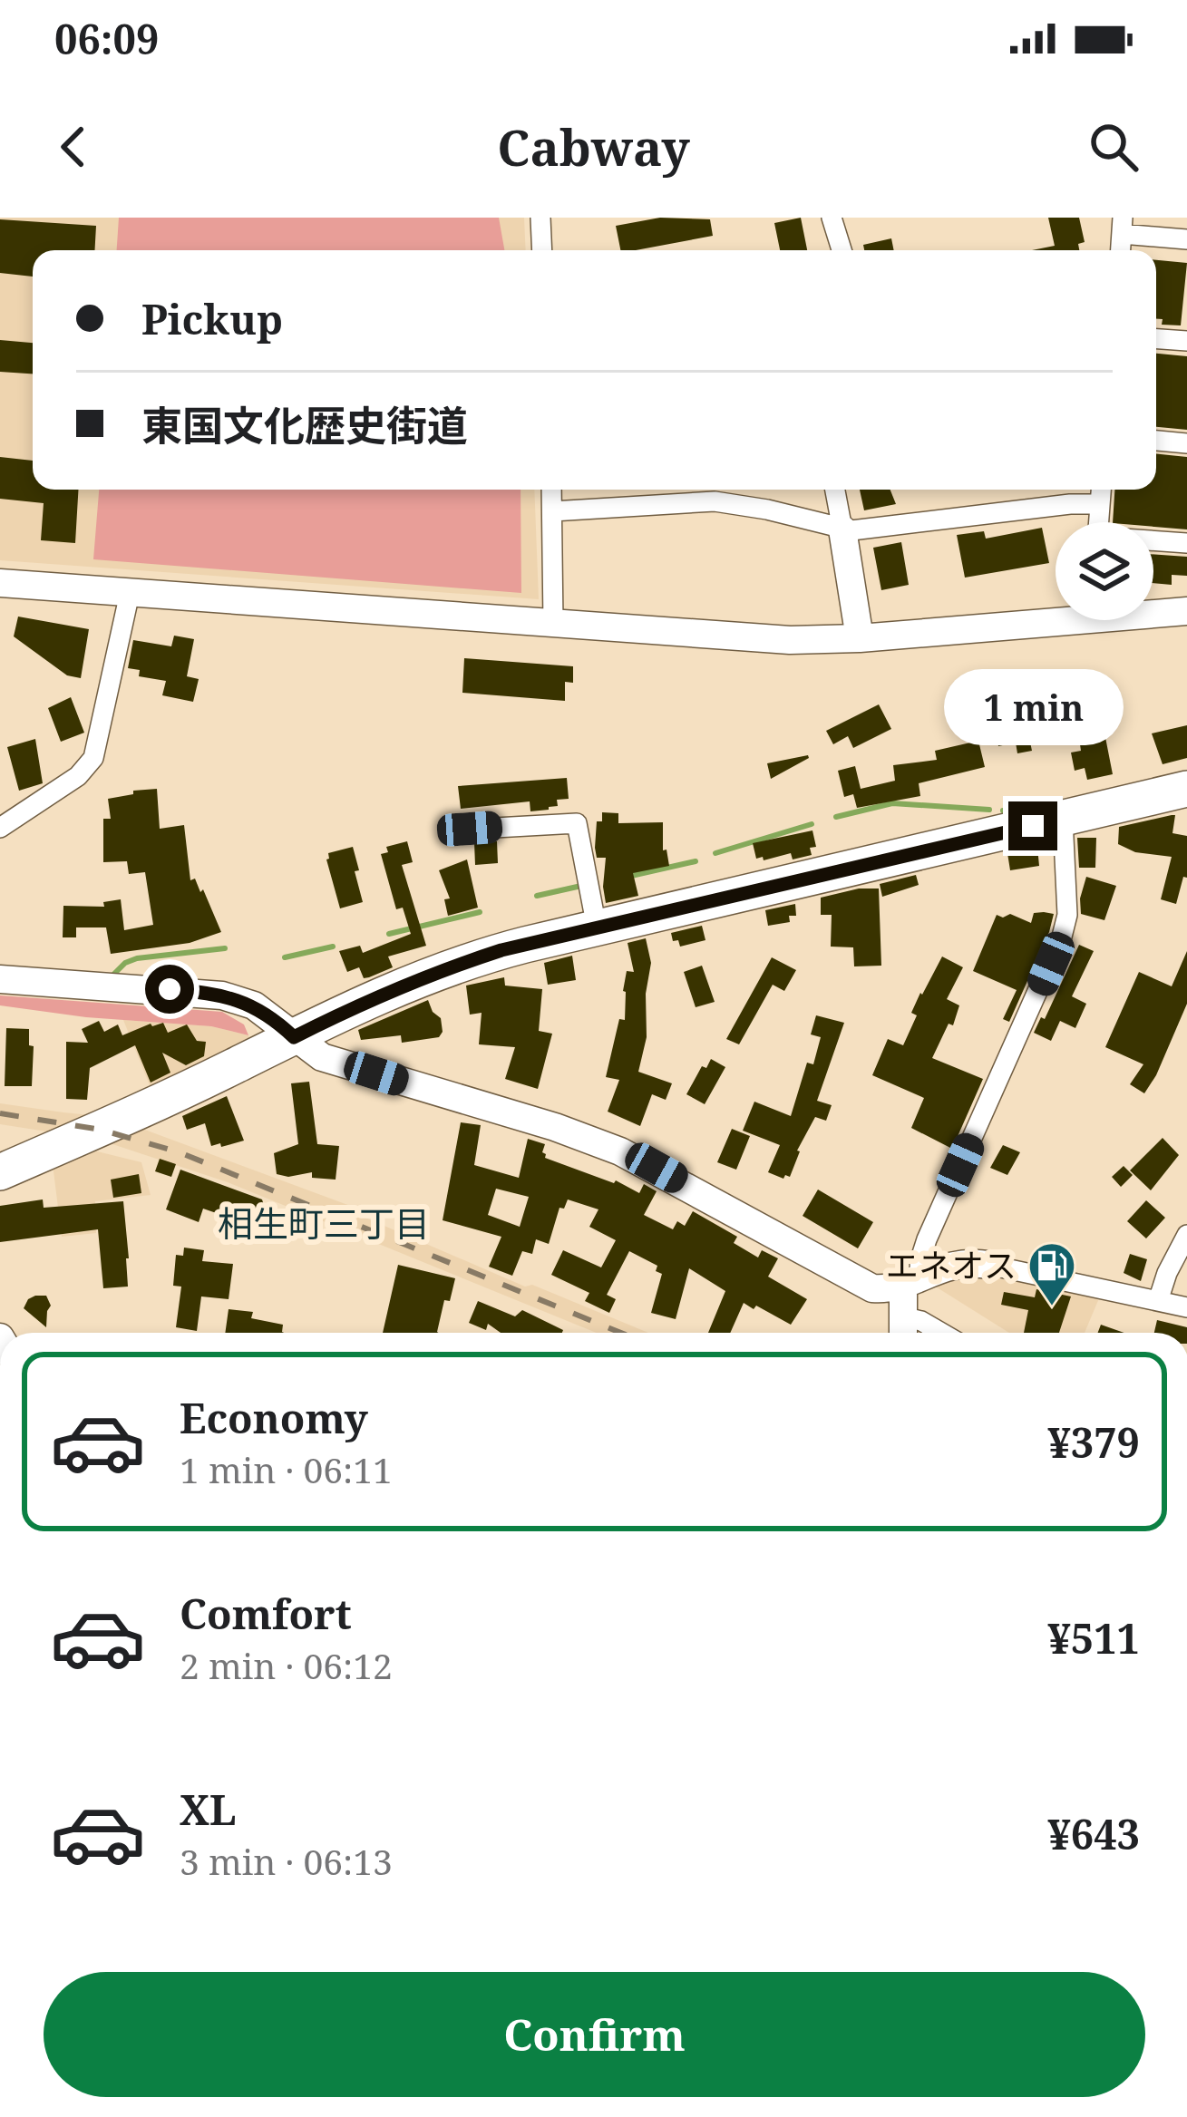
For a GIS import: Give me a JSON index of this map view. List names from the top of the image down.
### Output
{
  "districts": ["相生町三丁目"],
  "places": {
    "fuel station": ["エネオス"]
  },
  "page": {
    "status": "06:09",
    "header": "Cabway",
    "banner": ["Pickup", "東国文化歴史街道"],
    "bubble": "1 min",
    "list": [
      {
        "name": "Economy",
        "note": "1 min · 06:11",
        "value": "¥379"
      },
      {
        "name": "Comfort",
        "note": "2 min · 06:12",
        "value": "¥511"
      },
      {
        "name": "XL",
        "note": "3 min · 06:13",
        "value": "¥643"
      }
    ],
    "buttons": "Confirm"
  }
}
